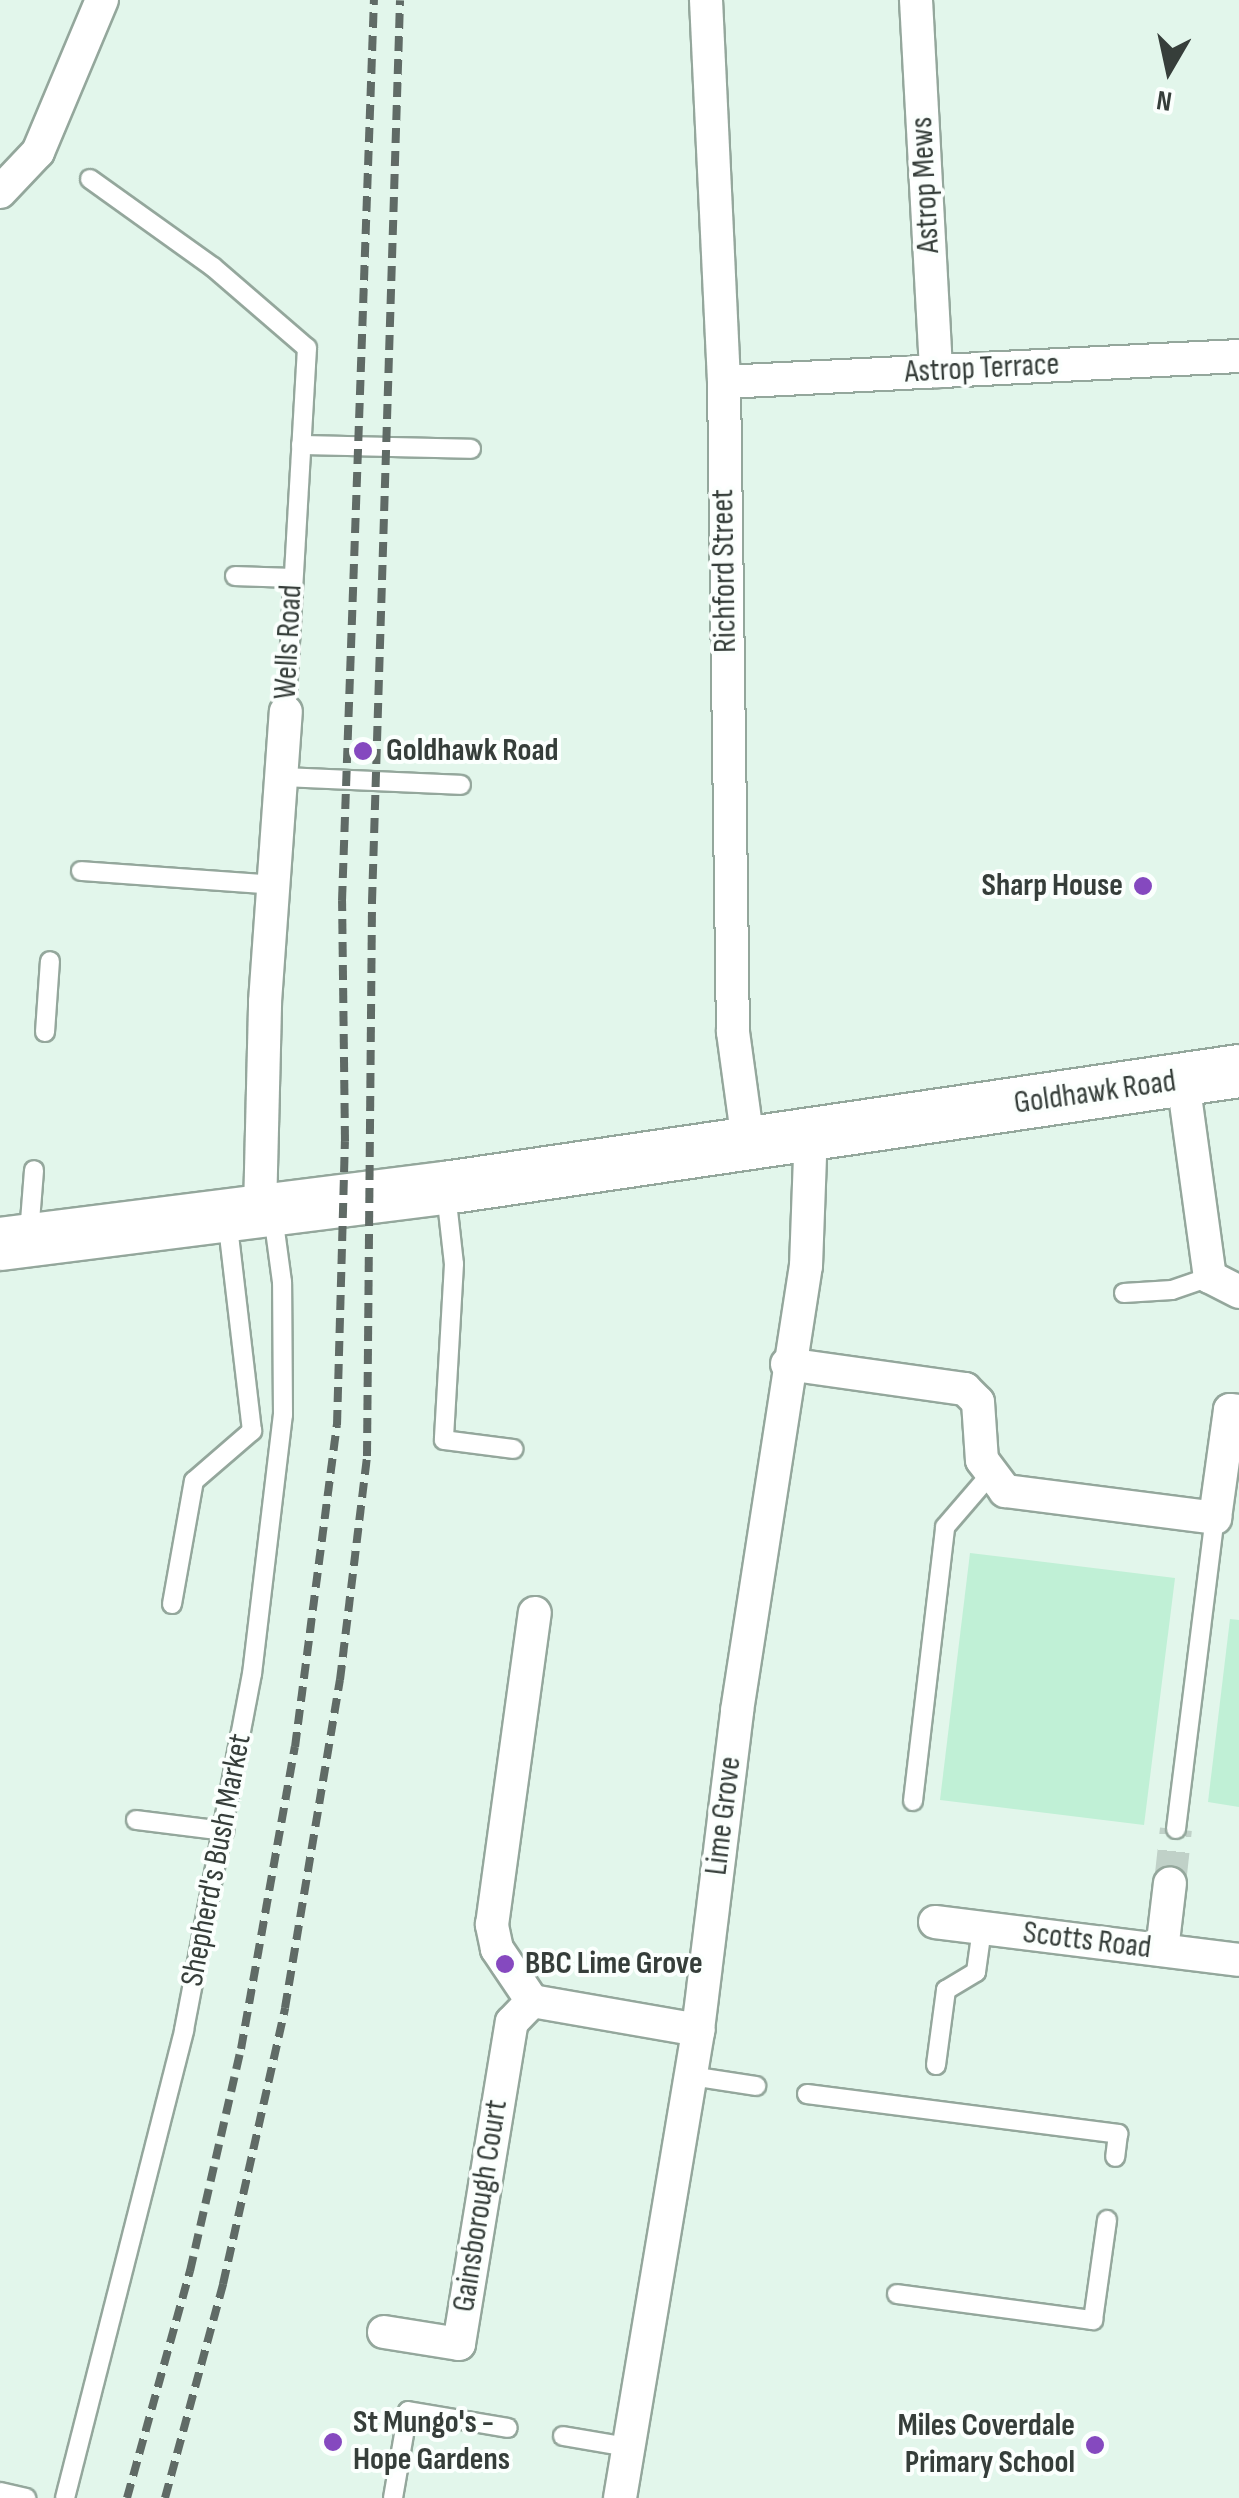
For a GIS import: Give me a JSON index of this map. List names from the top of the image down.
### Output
{
  "streets": {
    "main road": ["Goldhawk Road"],
    "street": [
      "Astrop Mews",
      "Astrop Terrace",
      "Richford Street",
      "Wells Road",
      "Lime Grove",
      "Scotts Road",
      "Gainsborough Court"
    ],
    "lane": ["Shepherd's Bush Market"]
  },
  "crossings": [
    ["Astrop Mews", "Astrop Terrace"],
    ["Astrop Terrace", "Richford Street"],
    ["Richford Street", "Goldhawk Road"],
    ["Wells Road", "Goldhawk Road"],
    ["Wells Road", "Shepherd's Bush Market"],
    ["Goldhawk Road", "Lime Grove"],
    ["Goldhawk Road", "Shepherd's Bush Market"]
  ],
  "places": [
    "Goldhawk Road",
    "Sharp House",
    "BBC Lime Grove",
    "St Mungo's - Hope Gardens",
    "Miles Coverdale Primary School"
  ],
  "north": "bottom"
}
